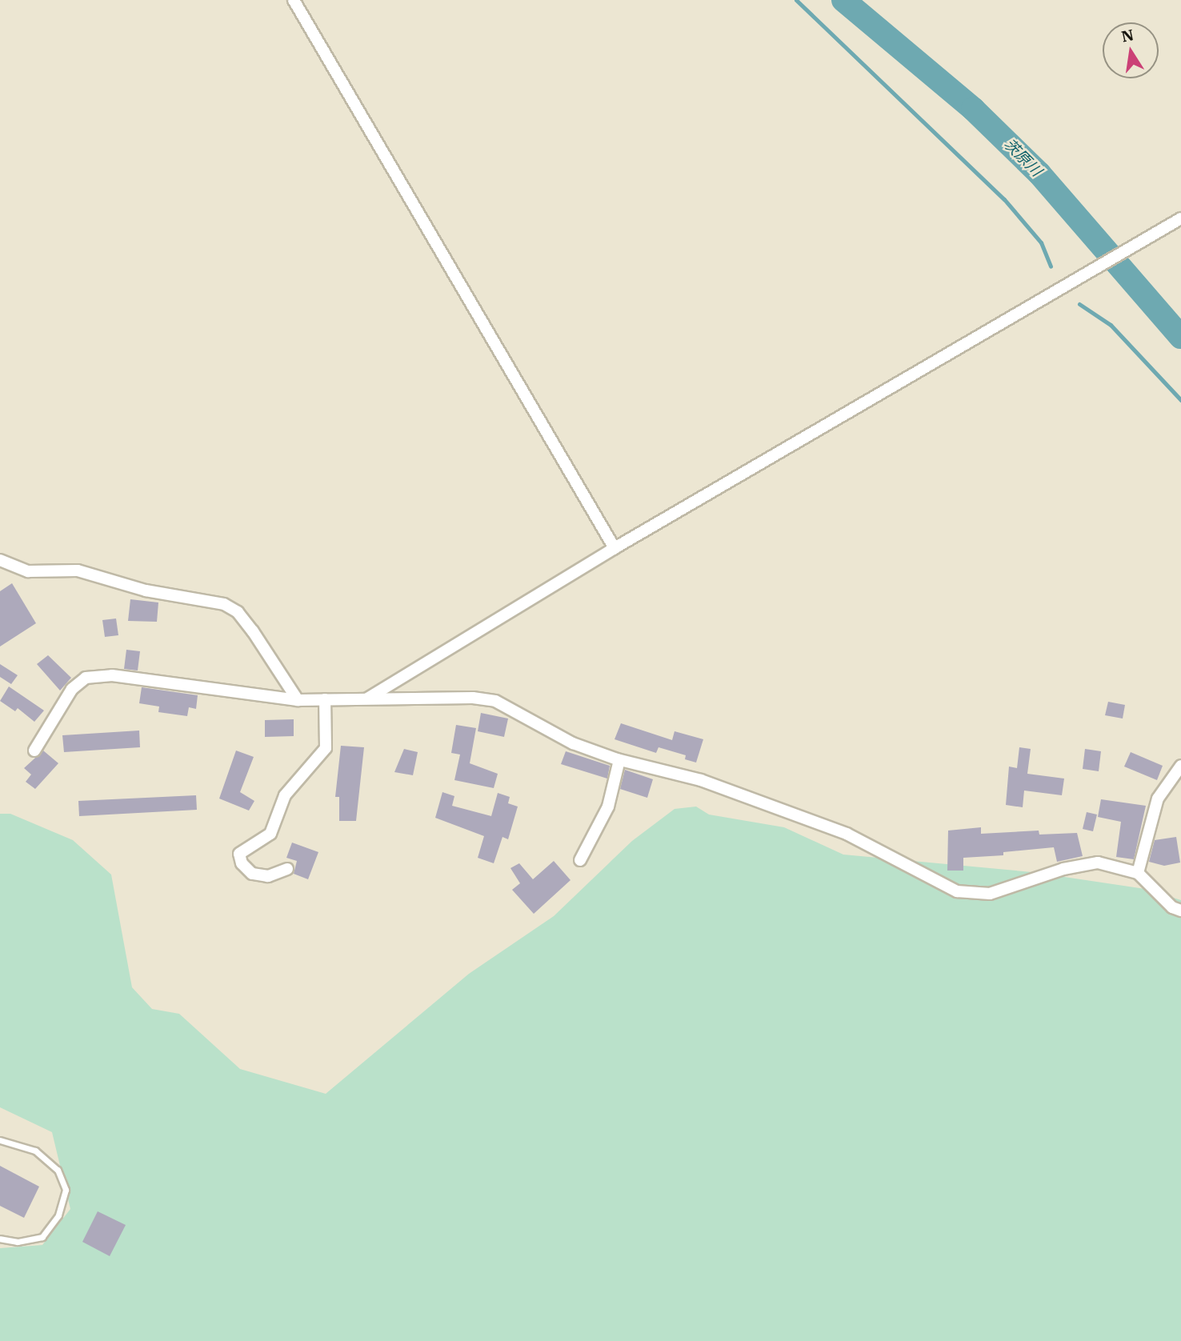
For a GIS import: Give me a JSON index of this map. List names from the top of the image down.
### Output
{
  "water": ["茨原川"],
  "north": "top"
}
